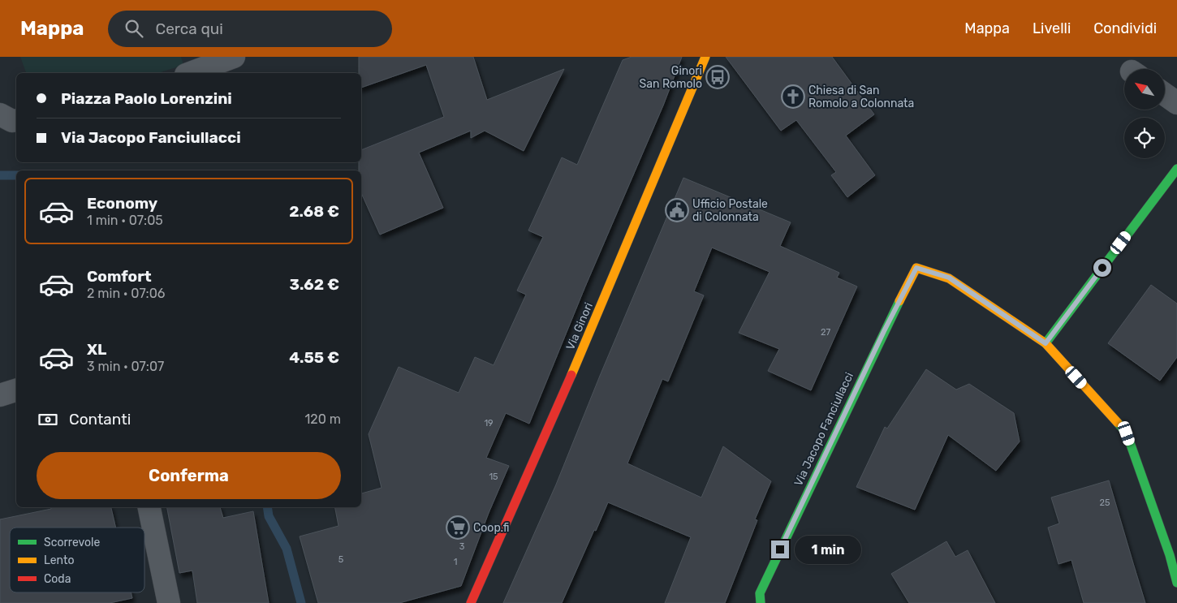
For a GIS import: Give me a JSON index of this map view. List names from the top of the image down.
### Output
{
  "streets": {
    "street": ["Via Ginori", "Via Jacopo Fanciullacci"]
  },
  "places": {
    "bus stop": ["Ginori San Romolo"],
    "church": ["Chiesa di San Romolo a Colonnata"],
    "public building": ["Ufficio Postale di Colonnata"],
    "supermarket": ["Coop.fi"]
  },
  "house_numbers": [
    "27",
    "19",
    "15",
    "25",
    "3",
    "5",
    "1"
  ],
  "legend": ["Scorrevole", "Lento", "Coda"],
  "north": "top left",
  "page": {
    "header": "Mappa",
    "search": "Cerca qui",
    "nav": ["Mappa", "Livelli", "Condividi"],
    "banner": ["Piazza Paolo Lorenzini", "Via Jacopo Fanciullacci"],
    "list": [
      {
        "name": "Economy",
        "note": "1 min · 07:05",
        "value": "2.68 €"
      },
      {
        "name": "Comfort",
        "note": "2 min · 07:06",
        "value": "3.62 €"
      },
      {
        "name": "XL",
        "note": "3 min · 07:07",
        "value": "4.55 €"
      }
    ],
    "pay": ["Contanti", "120 m"],
    "buttons": "Conferma",
    "bubble": "1 min"
  }
}
